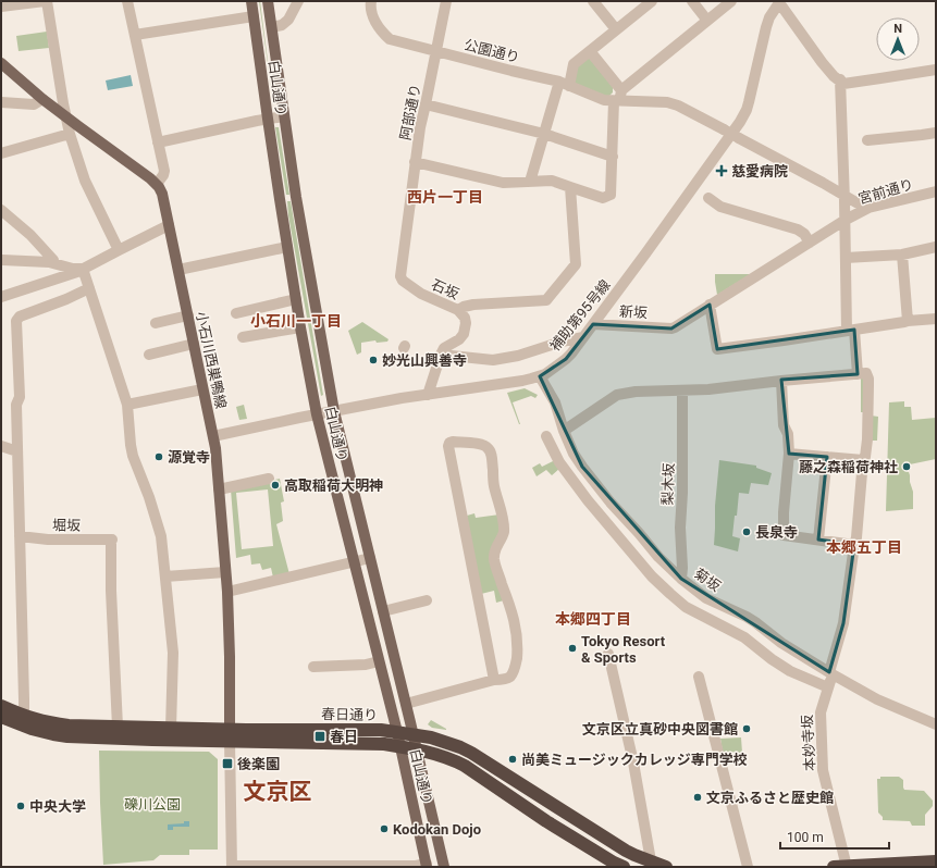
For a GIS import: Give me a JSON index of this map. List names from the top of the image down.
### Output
{
  "streets": {
    "highway": ["春日通り"],
    "main road": ["白山通り", "小石川西巣鴨線"],
    "street": [
      "公園通り",
      "阿部通り",
      "宮前通り",
      "石坂",
      "新坂",
      "補助第95号線",
      "梨木坂",
      "堀坂",
      "菊坂",
      "本妙寺坂"
    ]
  },
  "crossings": [
    ["公園通り", "阿部通り"],
    ["公園通り", "宮前通り"],
    ["白山通り", "補助第95号線"],
    ["白山通り", "春日通り"],
    ["阿部通り", "石坂"],
    ["宮前通り", "新坂"],
    ["石坂", "補助第95号線"],
    ["新坂", "補助第95号線"],
    ["補助第95号線", "小石川西巣鴨線"],
    ["補助第95号線", "菊坂"],
    ["小石川西巣鴨線", "春日通り"],
    ["梨木坂", "菊坂"],
    ["堀坂", "春日通り"],
    ["菊坂", "本妙寺坂"]
  ],
  "districts": [
    "西片一丁目",
    "小石川一丁目",
    "本郷五丁目",
    "本郷四丁目",
    "文京区"
  ],
  "parks": ["礫川公園"],
  "places": {
    "health": ["慈愛病院"],
    "other": [
      "妙光山興善寺",
      "源覚寺",
      "藤之森稲荷神社",
      "高取稲荷大明神",
      "長泉寺",
      "Tokyo Resort & Sports",
      "文京区立真砂中央図書館",
      "尚美ミュージックカレッジ専門学校",
      "文京ふるさと歴史館",
      "中央大学",
      "Kodokan Dojo"
    ],
    "transit": ["春日", "後楽園"]
  },
  "scale_bar": "100 m",
  "north": "top"
}
